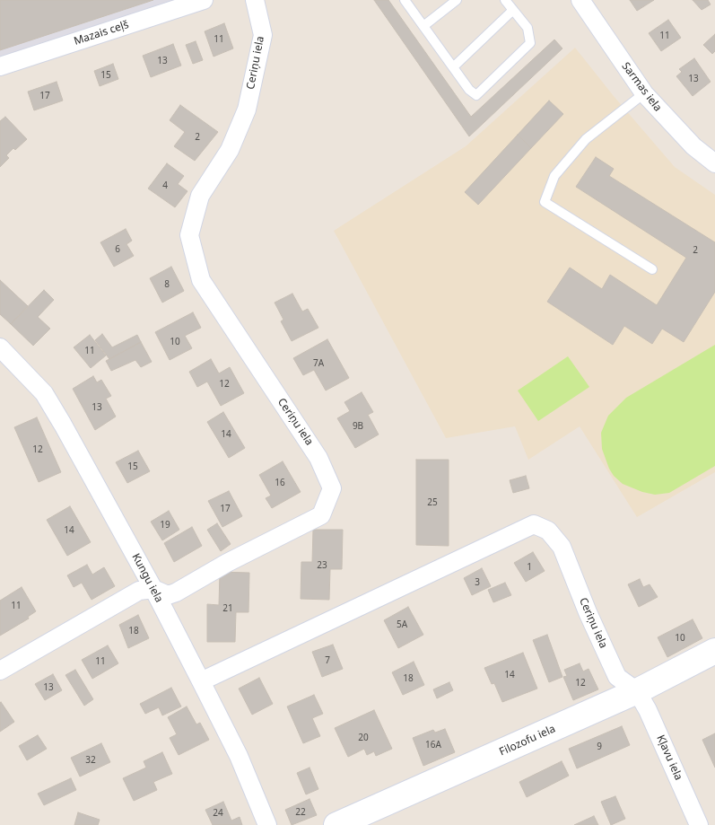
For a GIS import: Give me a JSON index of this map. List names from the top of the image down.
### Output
{
  "streets": {
    "street": [
      "Mazais ceļš",
      "Ceriņu iela",
      "Sarmas iela",
      "Kungu iela",
      "Filozofu iela",
      "Kļavu iela"
    ]
  },
  "crossings": [
    ["Ceriņu iela", "Kungu iela"],
    ["Ceriņu iela", "Filozofu iela"],
    ["Ceriņu iela", "Kļavu iela"],
    ["Filozofu iela", "Kļavu iela"]
  ],
  "house_numbers": [
    "11",
    "11",
    "13",
    "15",
    "13",
    "17",
    "2",
    "4",
    "6",
    "2",
    "8",
    "10",
    "11",
    "7A",
    "12",
    "13",
    "9B",
    "14",
    "12",
    "15",
    "16",
    "25",
    "17",
    "19",
    "14",
    "23",
    "1",
    "3",
    "11",
    "21",
    "5A",
    "18",
    "10",
    "7",
    "11",
    "14",
    "18",
    "12",
    "13",
    "20",
    "16A",
    "9",
    "32",
    "22",
    "24"
  ]
}
